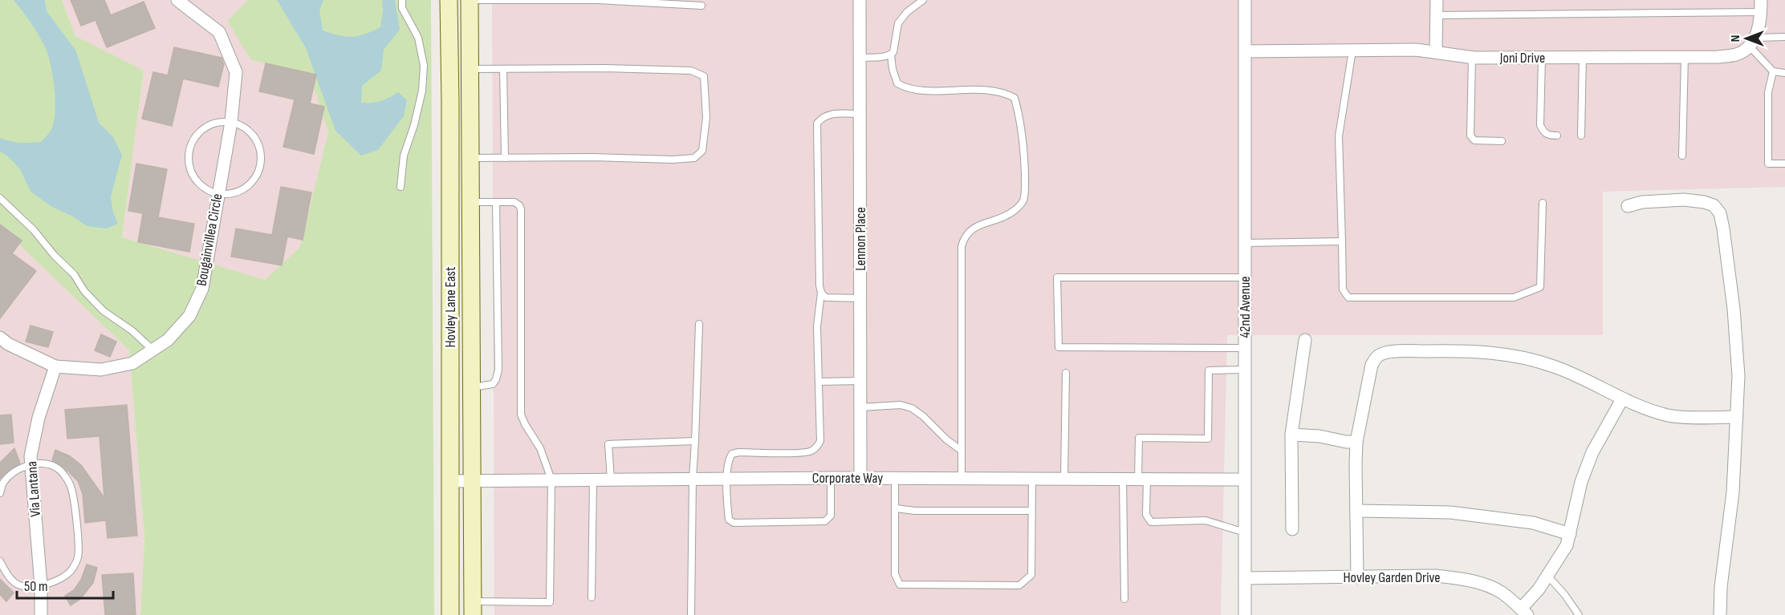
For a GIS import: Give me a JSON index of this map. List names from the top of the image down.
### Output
{
  "streets": {
    "street": [
      "Joni Drive",
      "Lennon Place",
      "Bougainvillea Circle",
      "Hovley Lane East",
      "42nd Avenue",
      "Corporate Way",
      "Via Lantana",
      "Hovley Garden Drive"
    ]
  },
  "crossings": [
    ["Joni Drive", "42nd Avenue"],
    ["Lennon Place", "Corporate Way"],
    ["Bougainvillea Circle", "Via Lantana"],
    ["Hovley Lane East", "Corporate Way"],
    ["42nd Avenue", "Corporate Way"],
    ["42nd Avenue", "Hovley Garden Drive"]
  ],
  "scale_bar": "50 m",
  "north": "left"
}
